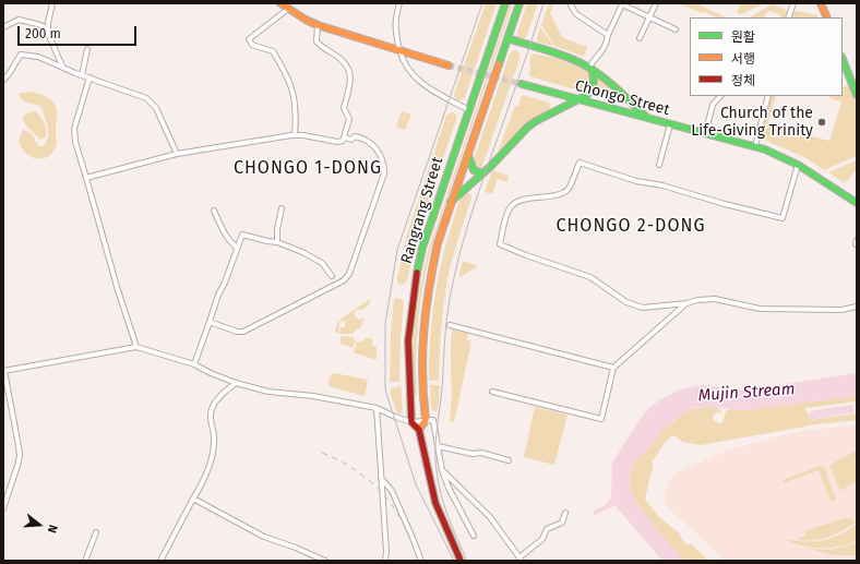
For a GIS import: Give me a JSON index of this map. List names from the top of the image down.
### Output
{
  "streets": {
    "main road": ["Chongo Street", "Rangrang Street"]
  },
  "districts": ["CHONGO 1-DONG", "CHONGO 2-DONG"],
  "water": ["Mujin Stream"],
  "places": ["Church of the Life-Giving Trinity"],
  "legend": ["원활", "서행", "정체"],
  "scale_bar": "200 m",
  "north": "right"
}
